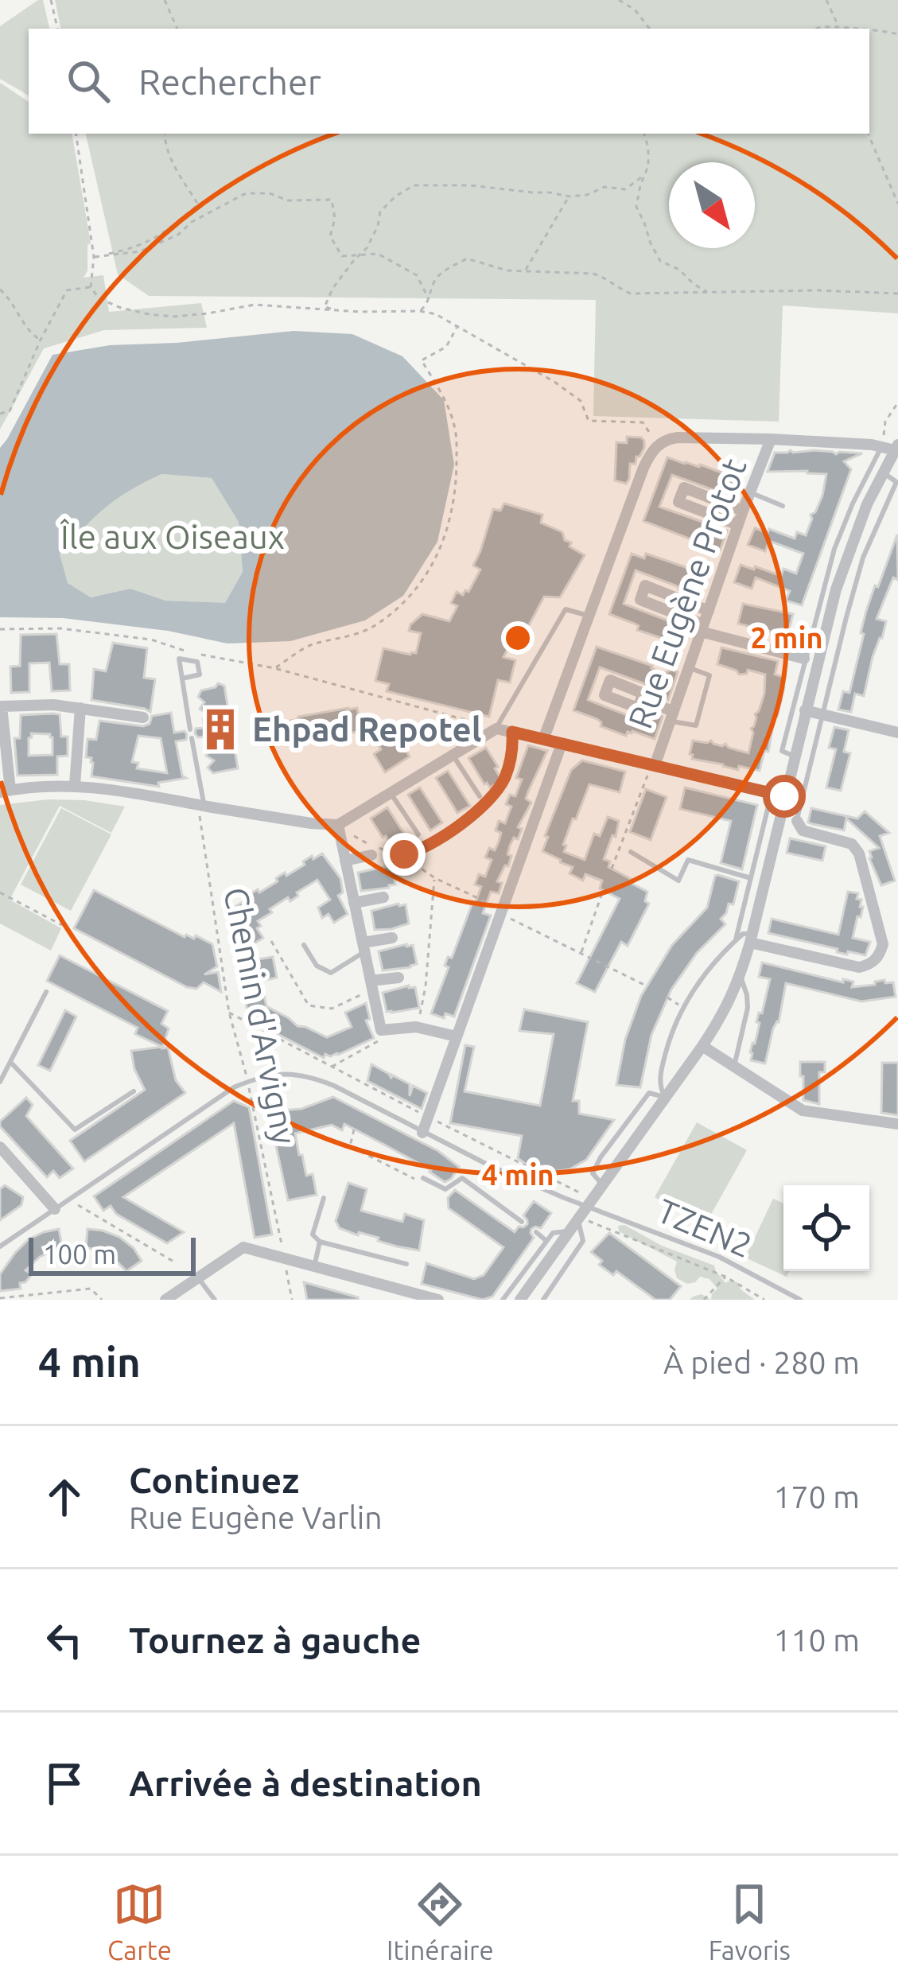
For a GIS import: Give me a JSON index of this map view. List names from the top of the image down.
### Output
{
  "streets": {
    "street": ["Rue Eugène Protot"],
    "lane": ["TZEN2"],
    "path": ["Chemin d'Arvigny"]
  },
  "crossings": [
    ["Chemin d'Arvigny", "TZEN2"]
  ],
  "parks": ["Île aux Oiseaux"],
  "places": {
    "building": ["Ehpad Repotel"]
  },
  "scale_bar": "100 m",
  "north": "bottom right",
  "page": {
    "search": "Rechercher",
    "scale": "100 m",
    "heading": ["4 min", "À pied · 280 m"],
    "list": [
      ["Continuez", "Rue Eugène Varlin", "170 m"],
      ["Tournez à gauche", "110 m"],
      "Arrivée à destination"
    ],
    "nav": ["Carte", "Itinéraire", "Favoris"]
  },
  "rings": ["2 min", "4 min"]
}
